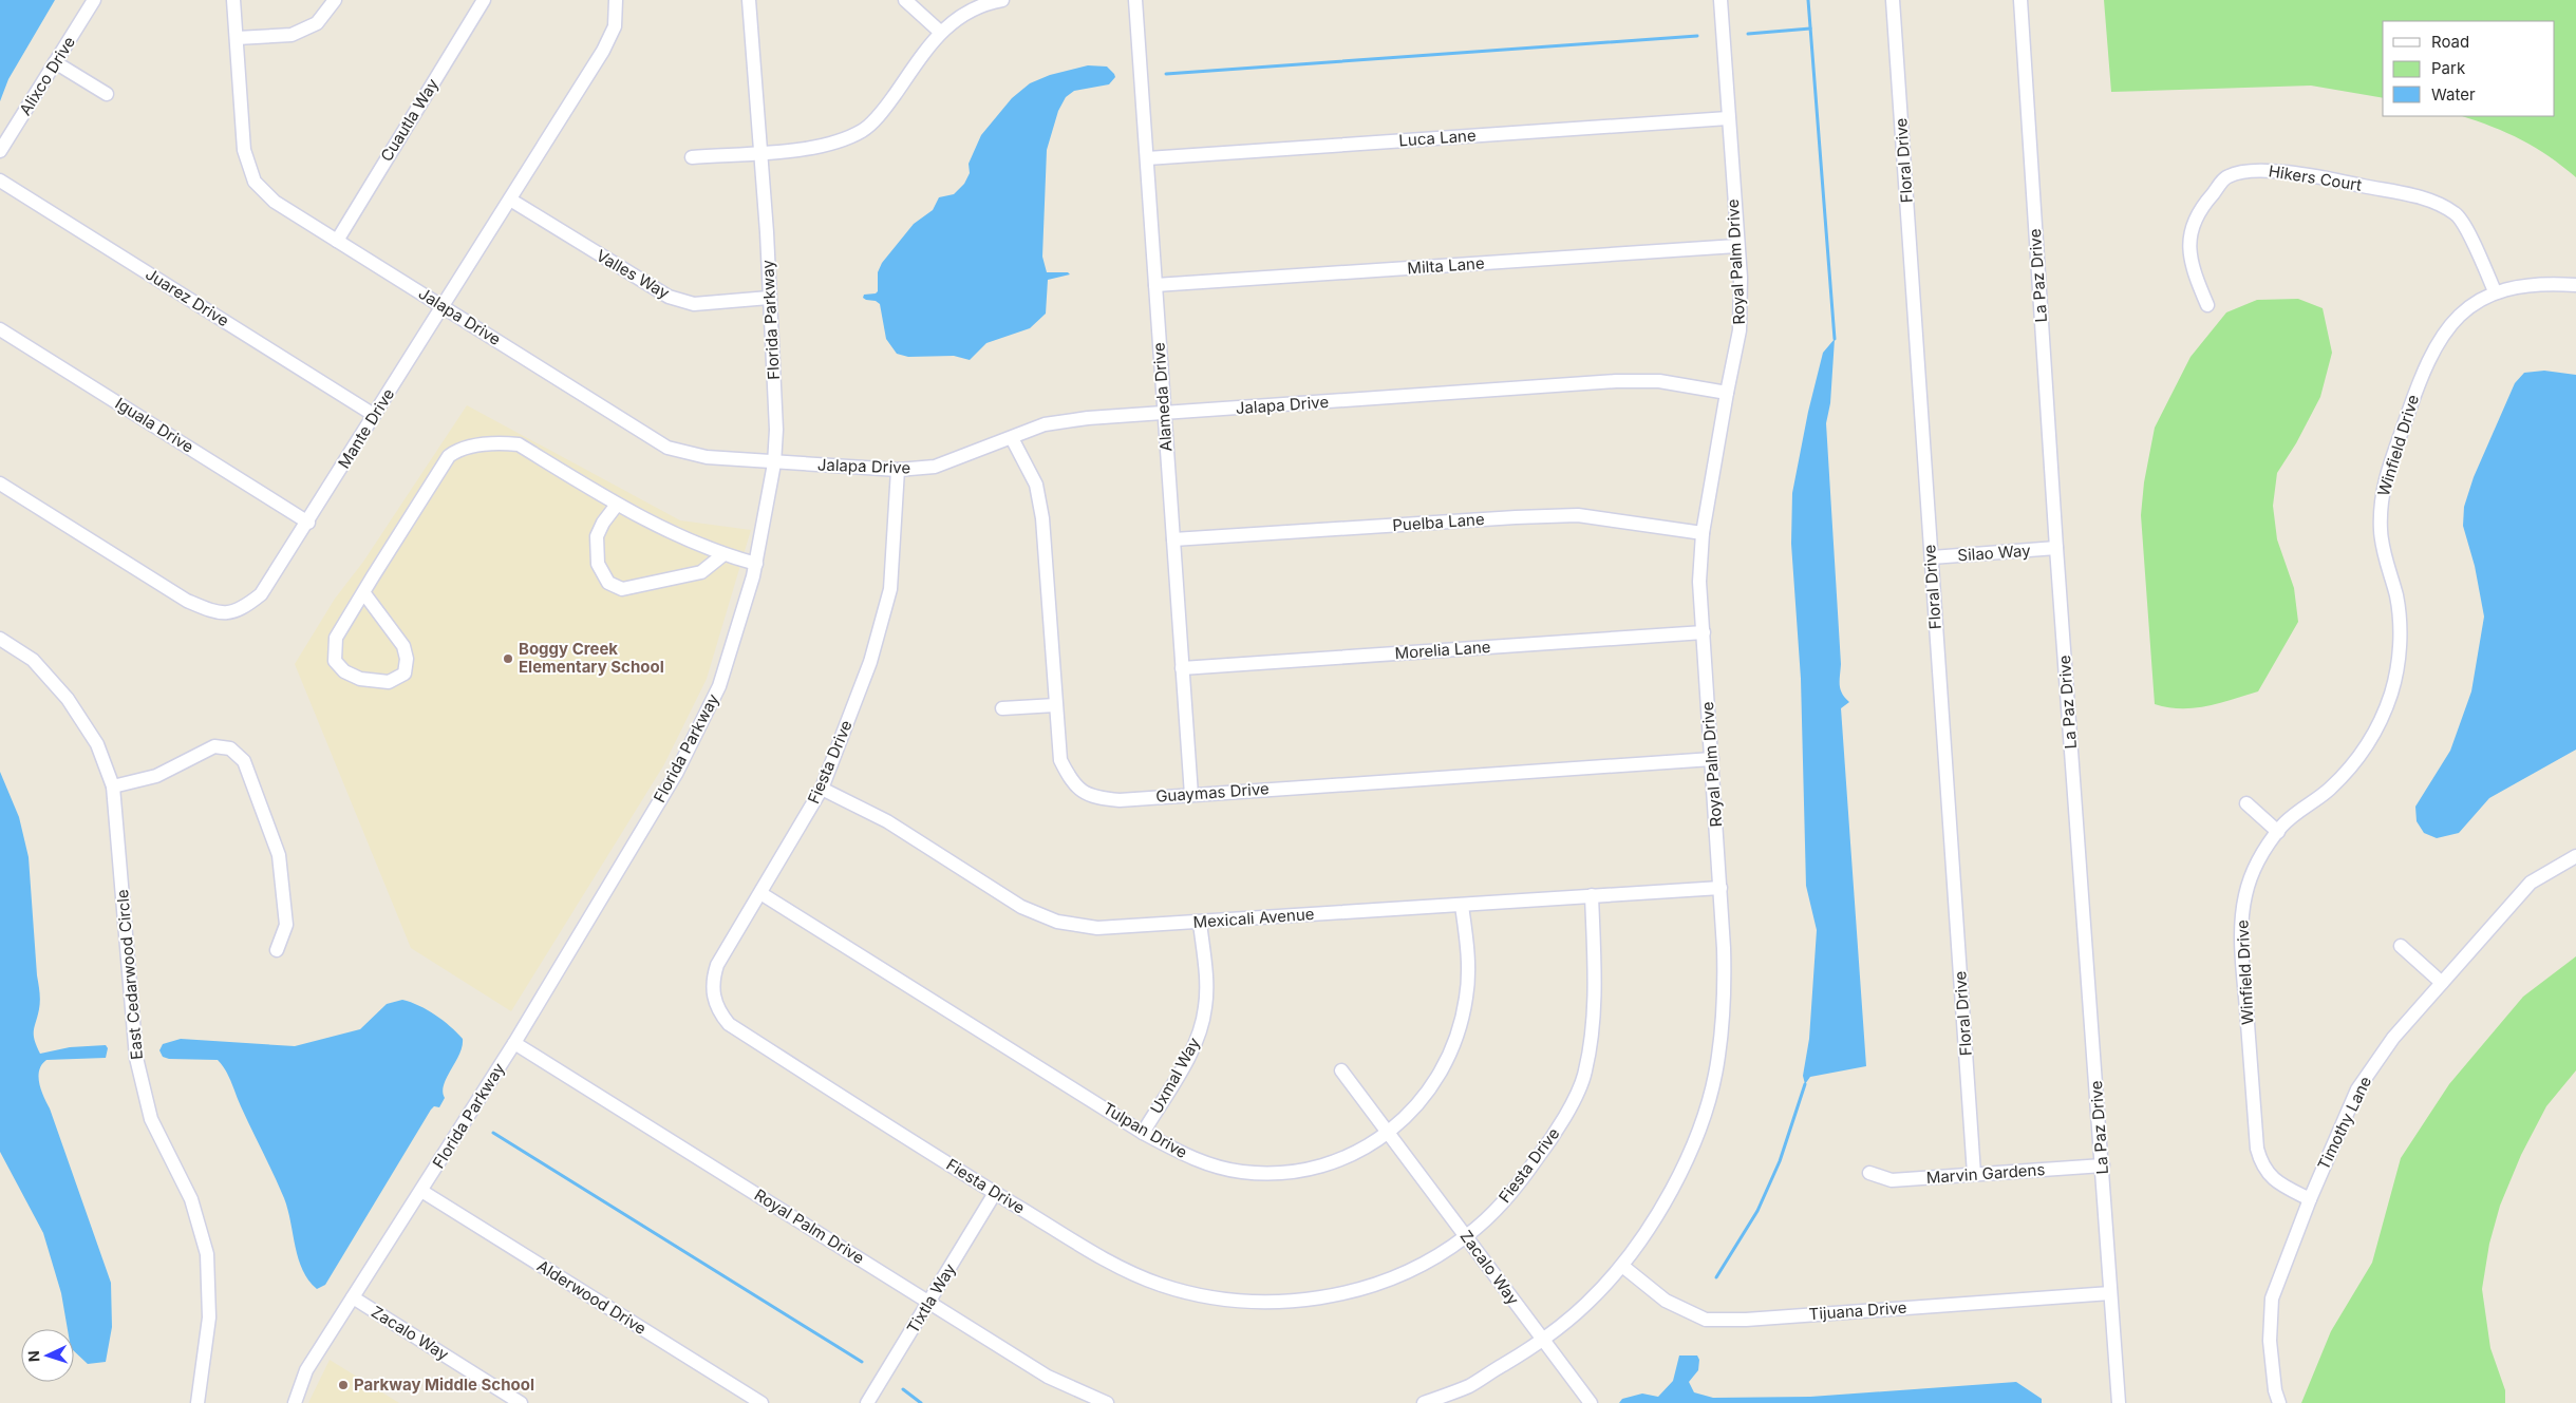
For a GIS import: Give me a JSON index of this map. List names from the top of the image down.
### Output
{
  "streets": {
    "street": [
      "Alixco Drive",
      "Cuautla Way",
      "Luca Lane",
      "Floral Drive",
      "Hikers Court",
      "Royal Palm Drive",
      "Milta Lane",
      "Valles Way",
      "La Paz Drive",
      "Juarez Drive",
      "Jalapa Drive",
      "Florida Parkway",
      "Alameda Drive",
      "Iguala Drive",
      "Mante Drive",
      "Winfield Drive",
      "Puelba Lane",
      "Silao Way",
      "Morelia Lane",
      "Fiesta Drive",
      "Guaymas Drive",
      "Mexicali Avenue",
      "East Cedarwood Circle",
      "Uxmal Way",
      "Timothy Lane",
      "Tulpan Drive",
      "Marvin Gardens",
      "Zacalo Way",
      "Alderwood Drive",
      "Tixtla Way",
      "Tijuana Drive"
    ]
  },
  "crossings": [
    ["Cuautla Way", "Jalapa Drive"],
    ["Luca Lane", "Royal Palm Drive"],
    ["Luca Lane", "Alameda Drive"],
    ["Floral Drive", "Silao Way"],
    ["Floral Drive", "Marvin Gardens"],
    ["Hikers Court", "Winfield Drive"],
    ["Royal Palm Drive", "Milta Lane"],
    ["Royal Palm Drive", "Jalapa Drive"],
    ["Royal Palm Drive", "Florida Parkway"],
    ["Royal Palm Drive", "Puelba Lane"],
    ["Royal Palm Drive", "Morelia Lane"],
    ["Royal Palm Drive", "Guaymas Drive"],
    ["Royal Palm Drive", "Mexicali Avenue"],
    ["Royal Palm Drive", "Zacalo Way"],
    ["Royal Palm Drive", "Tixtla Way"],
    ["Royal Palm Drive", "Tijuana Drive"],
    ["Milta Lane", "Alameda Drive"],
    ["Valles Way", "Florida Parkway"],
    ["Valles Way", "Mante Drive"],
    ["La Paz Drive", "Silao Way"],
    ["La Paz Drive", "Marvin Gardens"],
    ["La Paz Drive", "Tijuana Drive"],
    ["Juarez Drive", "Mante Drive"],
    ["Jalapa Drive", "Florida Parkway"],
    ["Jalapa Drive", "Alameda Drive"],
    ["Jalapa Drive", "Mante Drive"],
    ["Jalapa Drive", "Fiesta Drive"],
    ["Jalapa Drive", "Guaymas Drive"],
    ["Florida Parkway", "Zacalo Way"],
    ["Florida Parkway", "Alderwood Drive"],
    ["Alameda Drive", "Puelba Lane"],
    ["Alameda Drive", "Morelia Lane"],
    ["Alameda Drive", "Guaymas Drive"],
    ["Iguala Drive", "Mante Drive"],
    ["Winfield Drive", "Timothy Lane"],
    ["Fiesta Drive", "Mexicali Avenue"],
    ["Fiesta Drive", "Tulpan Drive"],
    ["Fiesta Drive", "Zacalo Way"],
    ["Fiesta Drive", "Tixtla Way"],
    ["Mexicali Avenue", "Uxmal Way"],
    ["Mexicali Avenue", "Tulpan Drive"],
    ["Uxmal Way", "Tulpan Drive"],
    ["Tulpan Drive", "Zacalo Way"]
  ],
  "places": ["Boggy Creek Elementary School", "Parkway Middle School"],
  "legend": ["Road", "Park", "Water"],
  "north": "left"
}
